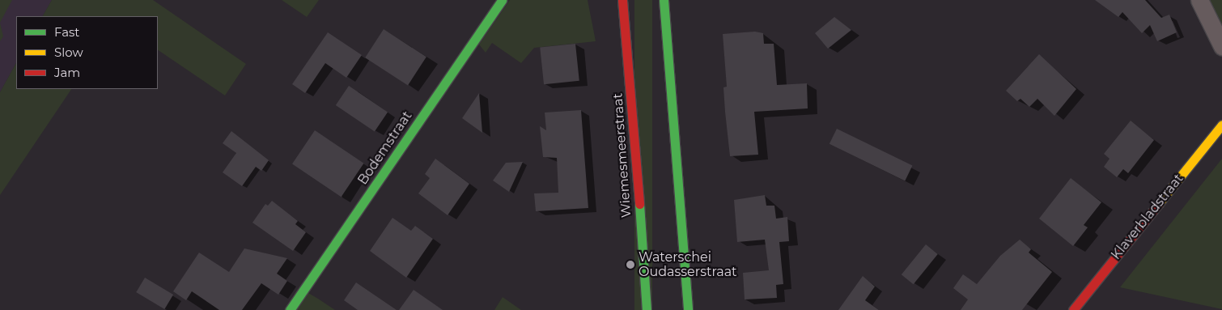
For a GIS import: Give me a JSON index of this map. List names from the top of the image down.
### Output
{
  "streets": {
    "main road": ["Bodemstraat", "Wiemesmeerstraat", "Klaverbladstraat"]
  },
  "places": ["Waterschei Oudasserstraat"],
  "legend": ["Fast", "Slow", "Jam"]
}
